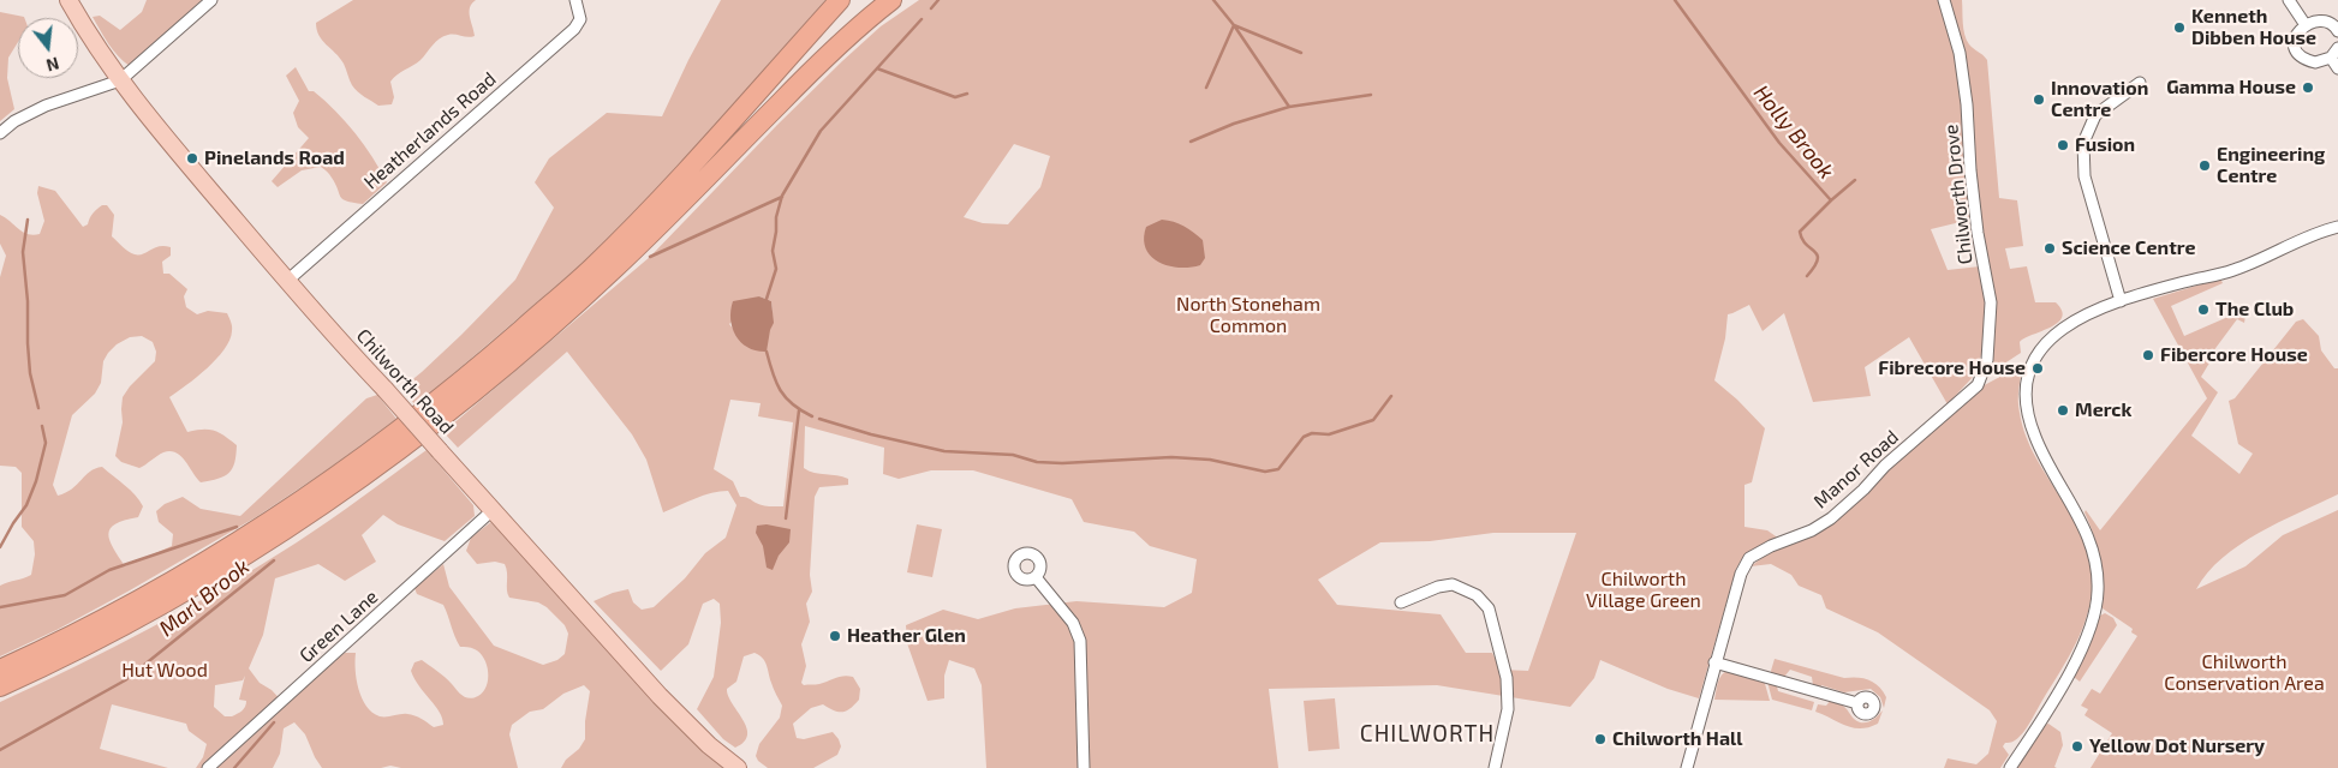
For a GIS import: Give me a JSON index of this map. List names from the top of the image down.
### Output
{
  "streets": {
    "main road": ["Chilworth Road"],
    "street": [
      "Heatherlands Road",
      "Chilworth Drove",
      "Manor Road",
      "Green Lane"
    ]
  },
  "crossings": [
    ["Heatherlands Road", "Chilworth Road"],
    ["Chilworth Drove", "Manor Road"],
    ["Chilworth Road", "Green Lane"]
  ],
  "districts": ["CHILWORTH"],
  "water": ["Holly Brook", "Marl Brook"],
  "parks": [
    "North Stoneham Common",
    "Chilworth Village Green",
    "Chilworth Conservation Area",
    "Hut Wood"
  ],
  "places": [
    "Kenneth Dibben House",
    "Gamma House",
    "Innovation Centre",
    "Fusion",
    "Pinelands Road",
    "Engineering Centre",
    "Science Centre",
    "The Club",
    "Fibercore House",
    "Fibrecore House",
    "Merck",
    "Heather Glen",
    "Chilworth Hall",
    "Yellow Dot Nursery"
  ],
  "north": "bottom"
}
